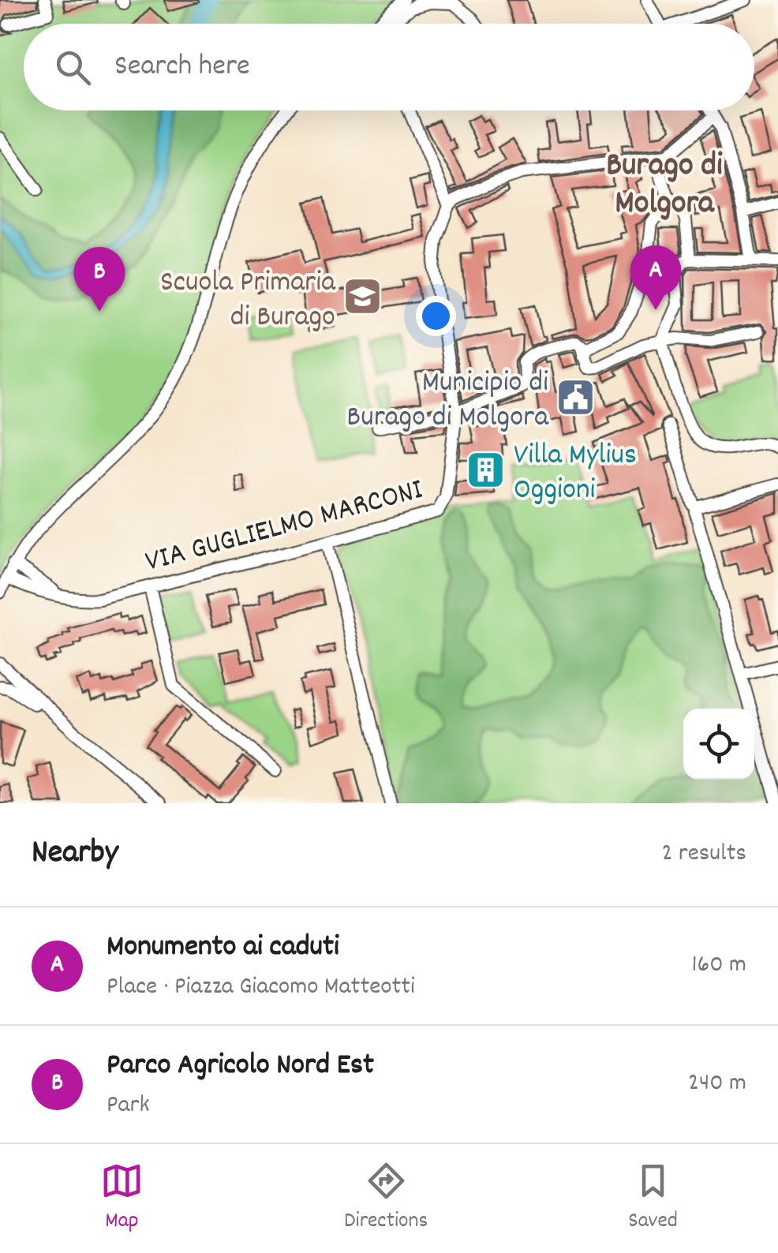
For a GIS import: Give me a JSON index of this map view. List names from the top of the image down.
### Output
{
  "streets": {
    "street": ["VIA GUGLIELMO MARCONI"]
  },
  "districts": ["Burago di Molgora"],
  "places": {
    "school or university": ["Scuola Primaria di Burago"],
    "public building": ["Municipio di Burago di Molgora"],
    "building": ["Villa Mylius Oggioni"]
  },
  "page": {
    "search": "Search here",
    "pins": ["A", "B"],
    "heading": ["Nearby", "2 results"],
    "list": [
      {
        "mark": "A",
        "name": "Monumento ai caduti",
        "note": "Place · Piazza Giacomo Matteotti",
        "value": "160 m"
      },
      {
        "mark": "B",
        "name": "Parco Agricolo Nord Est",
        "note": "Park",
        "value": "240 m"
      }
    ],
    "nav": ["Map", "Directions", "Saved"]
  }
}
